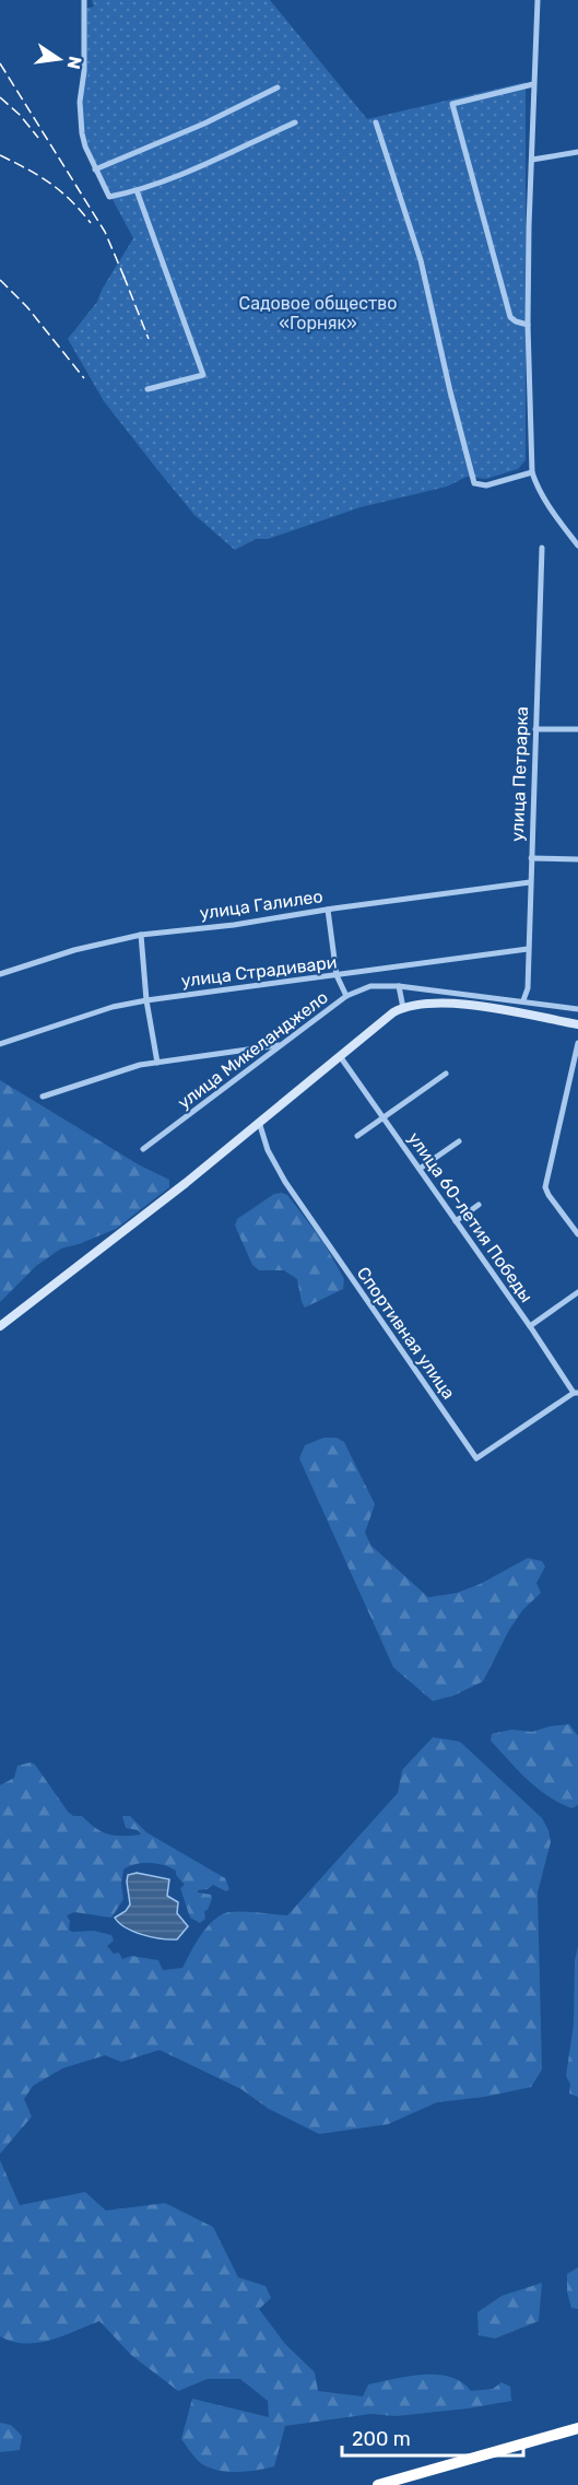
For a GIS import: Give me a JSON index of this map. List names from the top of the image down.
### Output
{
  "streets": {
    "street": [
      "улица Петрарка",
      "улица Галилео",
      "улица Страдивари",
      "улица Микеланджело",
      "улица 60-летия Победы",
      "Спортивная улица"
    ]
  },
  "crossings": [
    ["улица Петрарка", "улица Галилео"],
    ["улица Петрарка", "улица Страдивари"],
    ["улица Петрарка", "улица Микеланджело"],
    ["улица 60-летия Победы", "Спортивная улица"]
  ],
  "parks": ["Садовое общество «Горняк»"],
  "scale_bar": "200 m",
  "north": "right"
}
